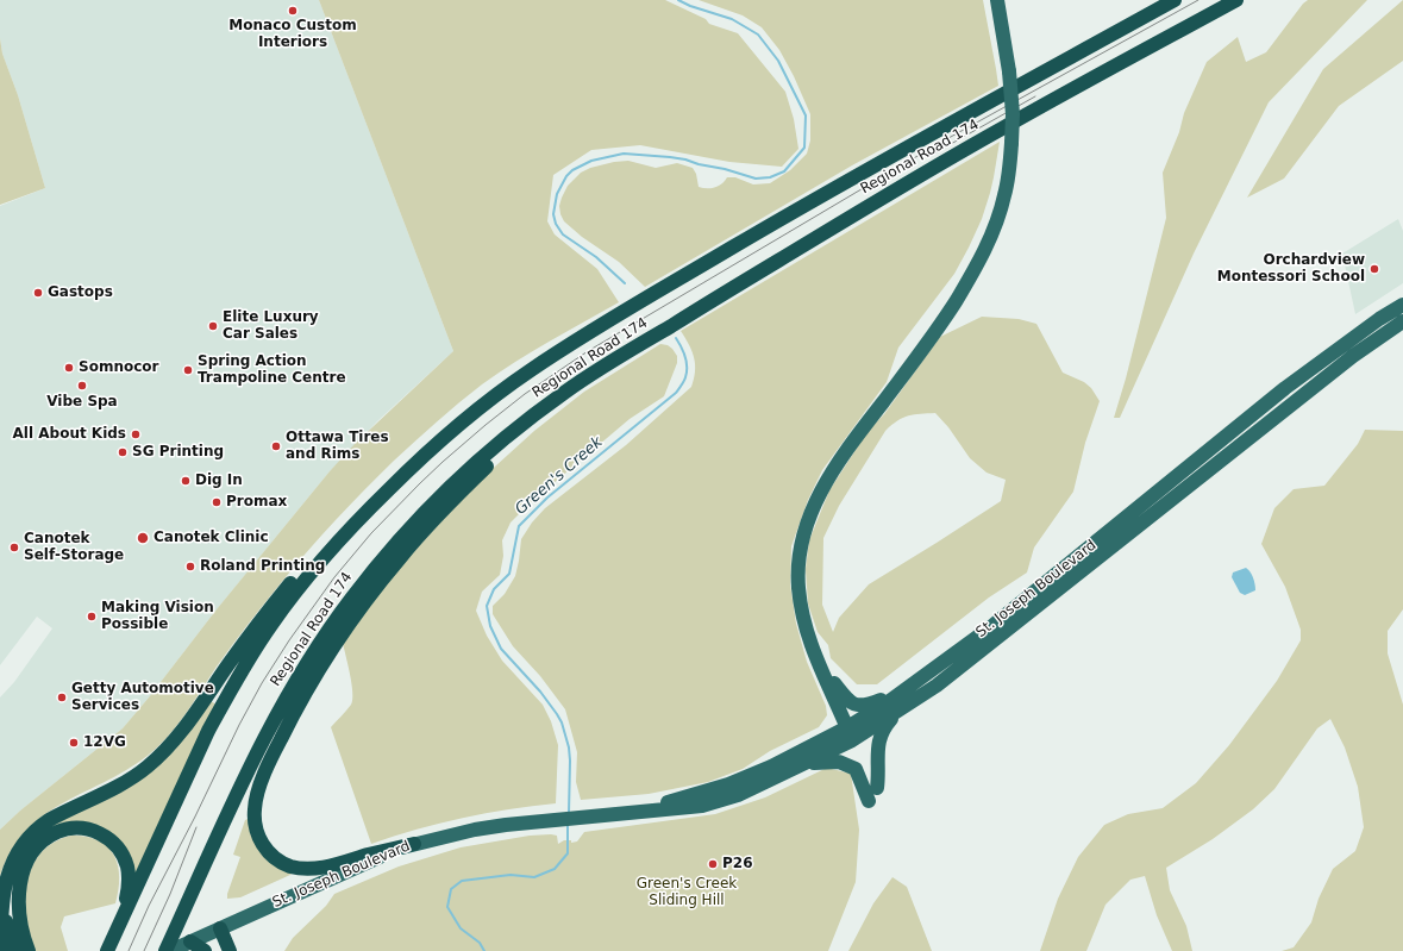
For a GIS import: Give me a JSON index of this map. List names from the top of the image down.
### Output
{
  "streets": {
    "highway": ["Regional Road 174"],
    "main road": ["St. Joseph Boulevard"]
  },
  "water": ["Green's Creek"],
  "parks": ["Green's Creek Sliding Hill"],
  "places": [
    "Monaco Custom Interiors",
    "Orchardview Montessori School",
    "Gastops",
    "Elite Luxury Car Sales",
    "Somnocor",
    "Spring Action Trampoline Centre",
    "Vibe Spa",
    "All About Kids",
    "Ottawa Tires and Rims",
    "SG Printing",
    "Dig In",
    "Promax",
    "Canotek Clinic",
    "Canotek Self-Storage",
    "Roland Printing",
    "Making Vision Possible",
    "Getty Automotive Services",
    "12VG",
    "P26"
  ]
}
